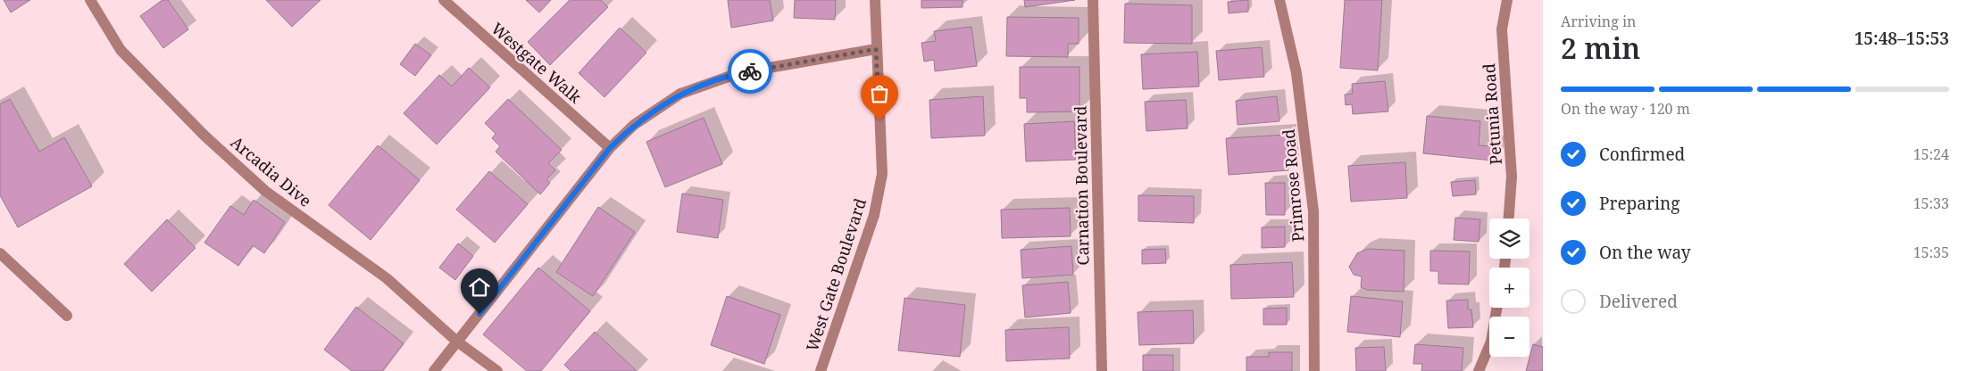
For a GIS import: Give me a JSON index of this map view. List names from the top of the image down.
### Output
{
  "streets": {
    "street": [
      "Westgate Walk",
      "Petunia Road",
      "Arcadia Dive",
      "Carnation Boulevard",
      "Primrose Road",
      "West Gate Boulevard"
    ]
  },
  "page": {
    "heading": ["2 min", "Arriving in", "15:48–15:53"],
    "bar": "On the way · 120 m",
    "list": [
      ["Confirmed", "15:24"],
      ["Preparing", "15:33"],
      ["On the way", "15:35"],
      "Delivered"
    ],
    "map_buttons": ["+", "−"]
  }
}
